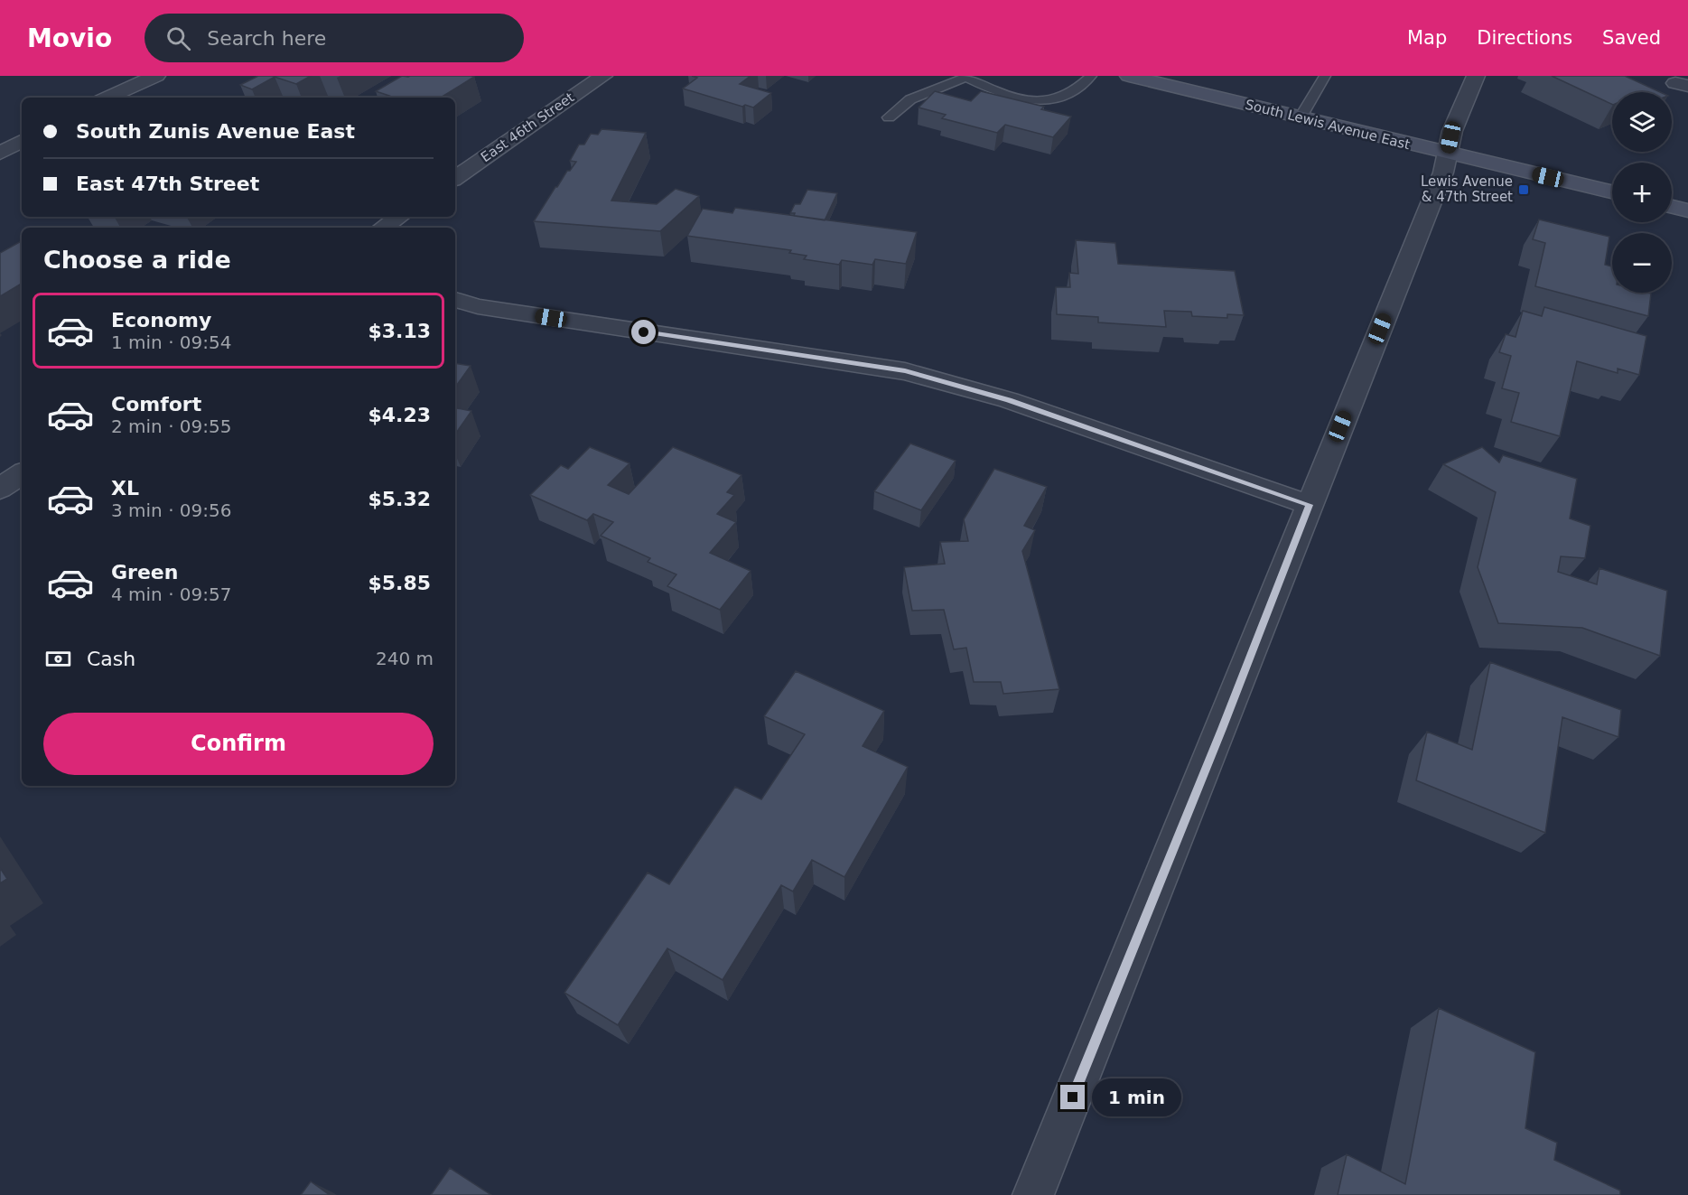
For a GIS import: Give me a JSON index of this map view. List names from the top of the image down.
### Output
{
  "streets": {
    "main road": ["South Lewis Avenue East"],
    "street": ["East 46th Street"]
  },
  "places": {
    "transit": ["Lewis Avenue & 47th Street"]
  },
  "page": {
    "header": "Movio",
    "search": "Search here",
    "nav": ["Map", "Directions", "Saved"],
    "map_buttons": ["+", "−"],
    "banner": ["South Zunis Avenue East", "East 47th Street"],
    "heading": "Choose a ride",
    "list": [
      {
        "name": "Economy",
        "note": "1 min · 09:54",
        "value": "$3.13"
      },
      {
        "name": "Comfort",
        "note": "2 min · 09:55",
        "value": "$4.23"
      },
      {
        "name": "XL",
        "note": "3 min · 09:56",
        "value": "$5.32"
      },
      {
        "name": "Green",
        "note": "4 min · 09:57",
        "value": "$5.85"
      }
    ],
    "pay": ["Cash", "240 m"],
    "buttons": "Confirm",
    "bubble": "1 min"
  }
}
